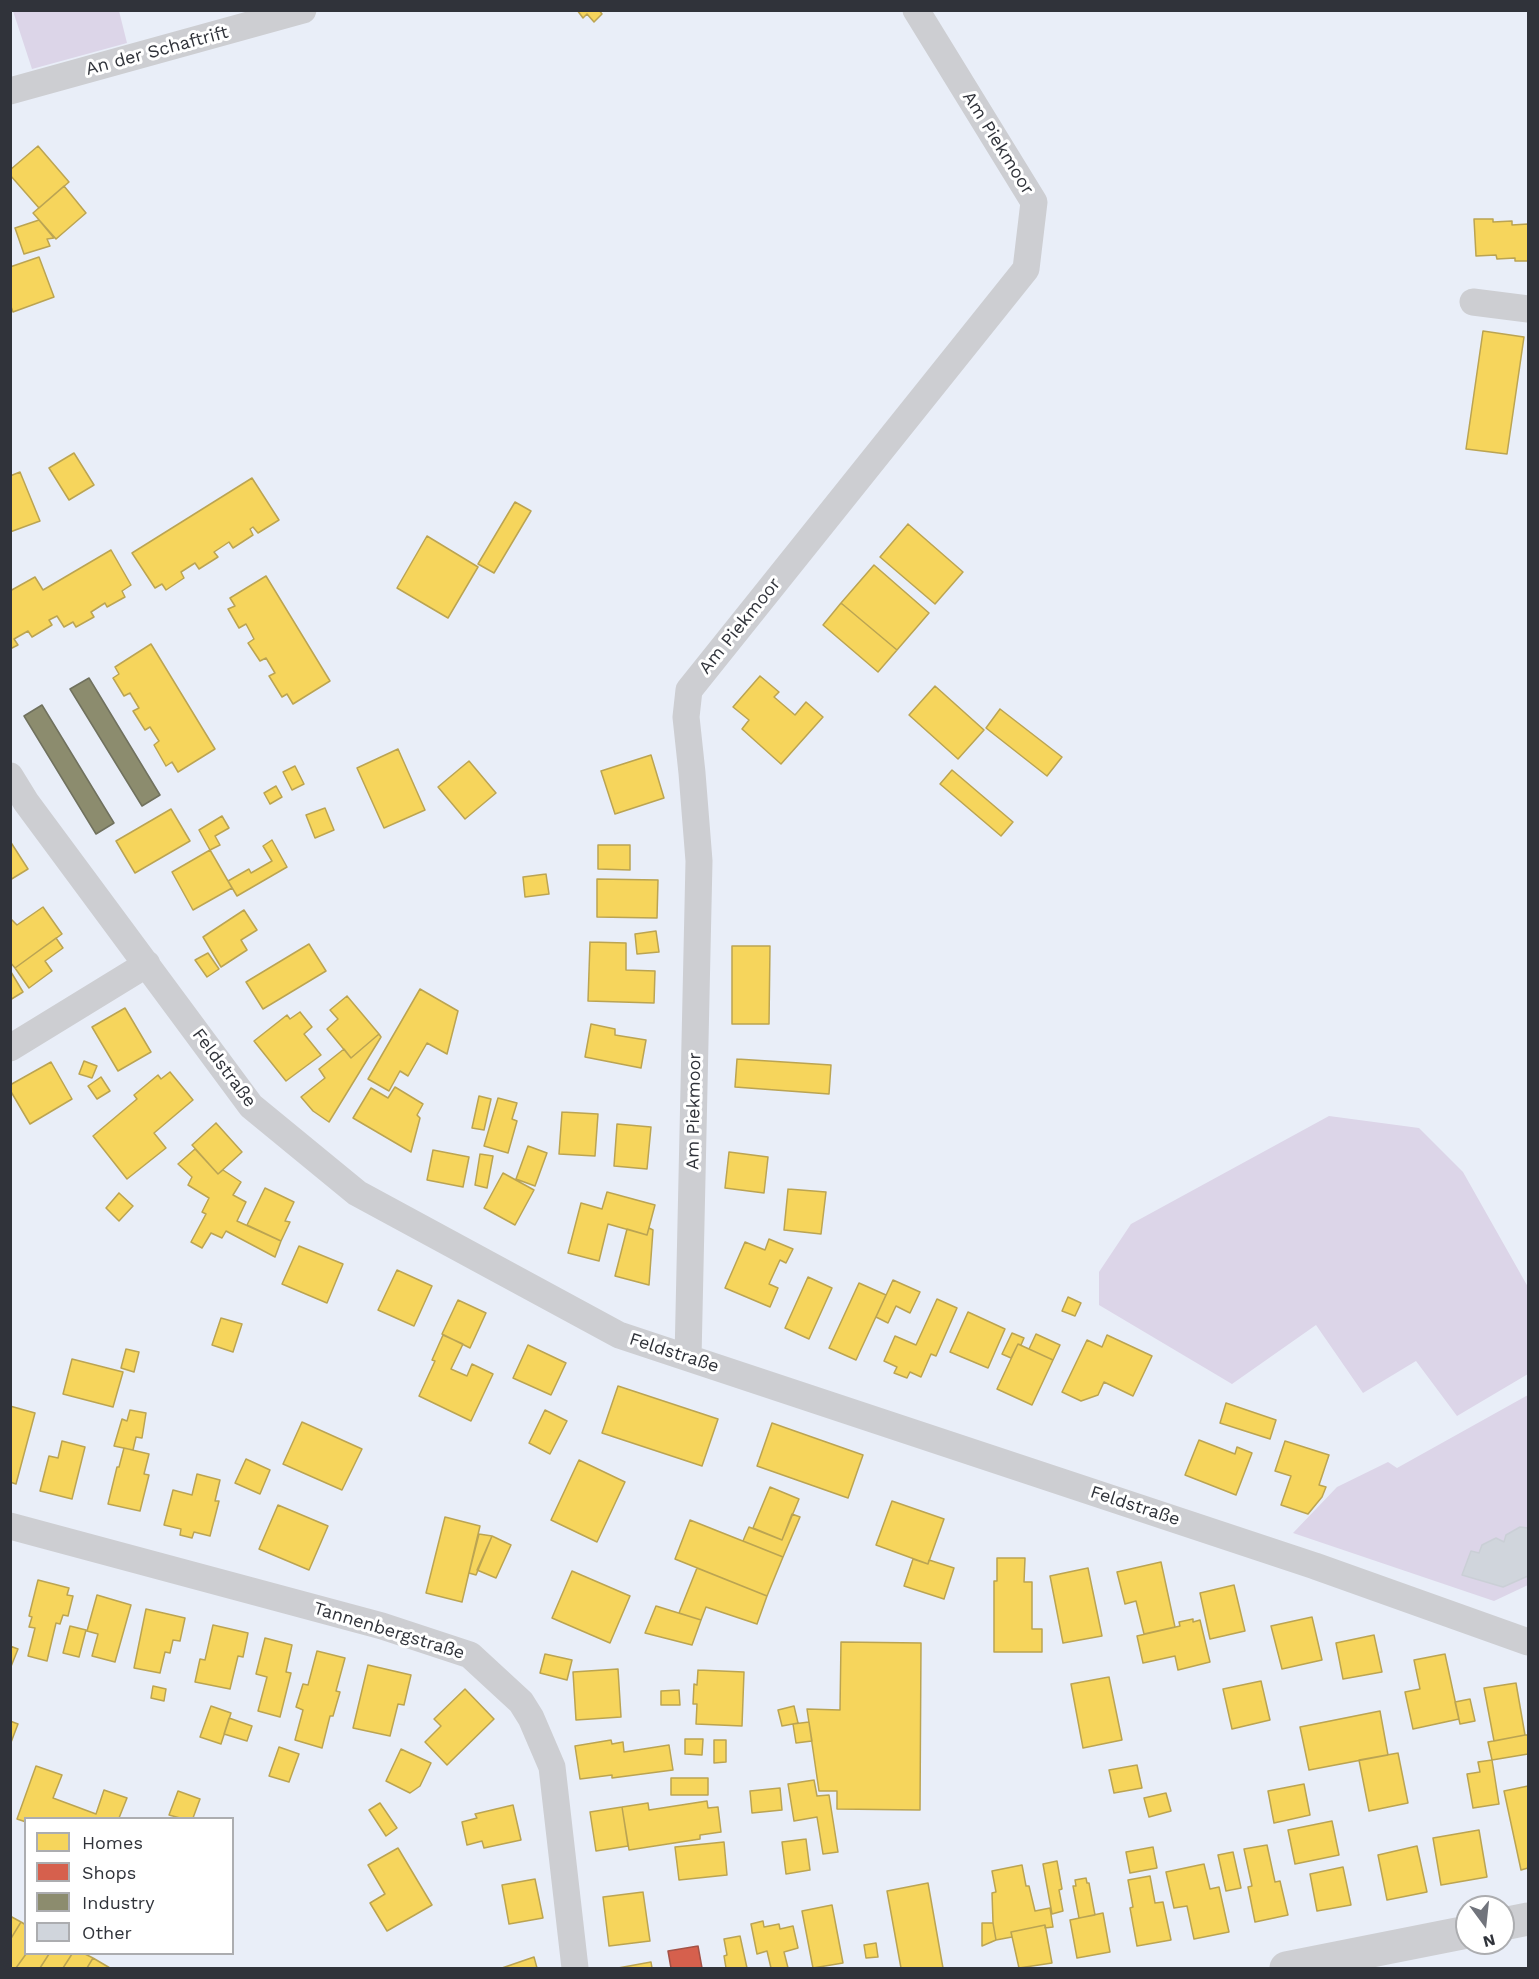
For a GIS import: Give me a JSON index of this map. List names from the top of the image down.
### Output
{
  "streets": {
    "street": [
      "An der Schaftrift",
      "Am Piekmoor",
      "Feldstraße",
      "Tannenbergstraße"
    ]
  },
  "crossings": [
    ["Am Piekmoor", "Feldstraße"]
  ],
  "legend": [
    "Homes",
    "Shops",
    "Industry",
    "Other"
  ],
  "north": "bottom"
}
